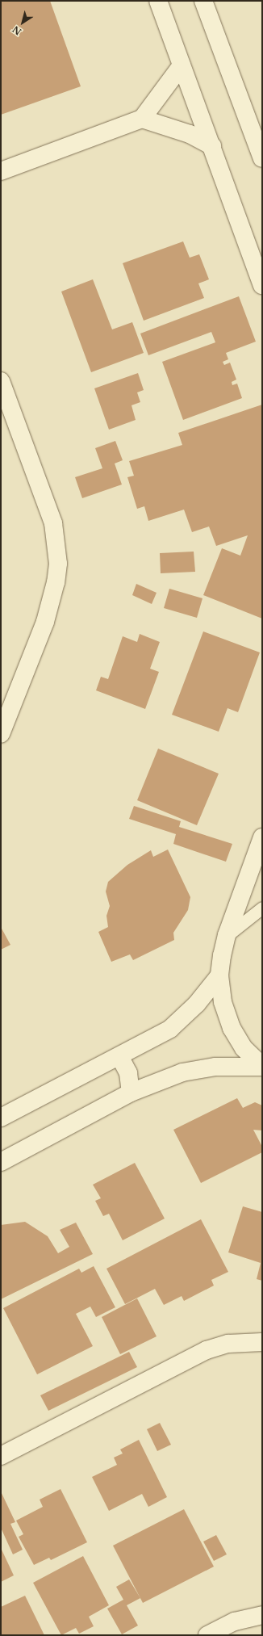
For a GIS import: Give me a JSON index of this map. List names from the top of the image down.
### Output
{
  "north": "bottom left"
}
